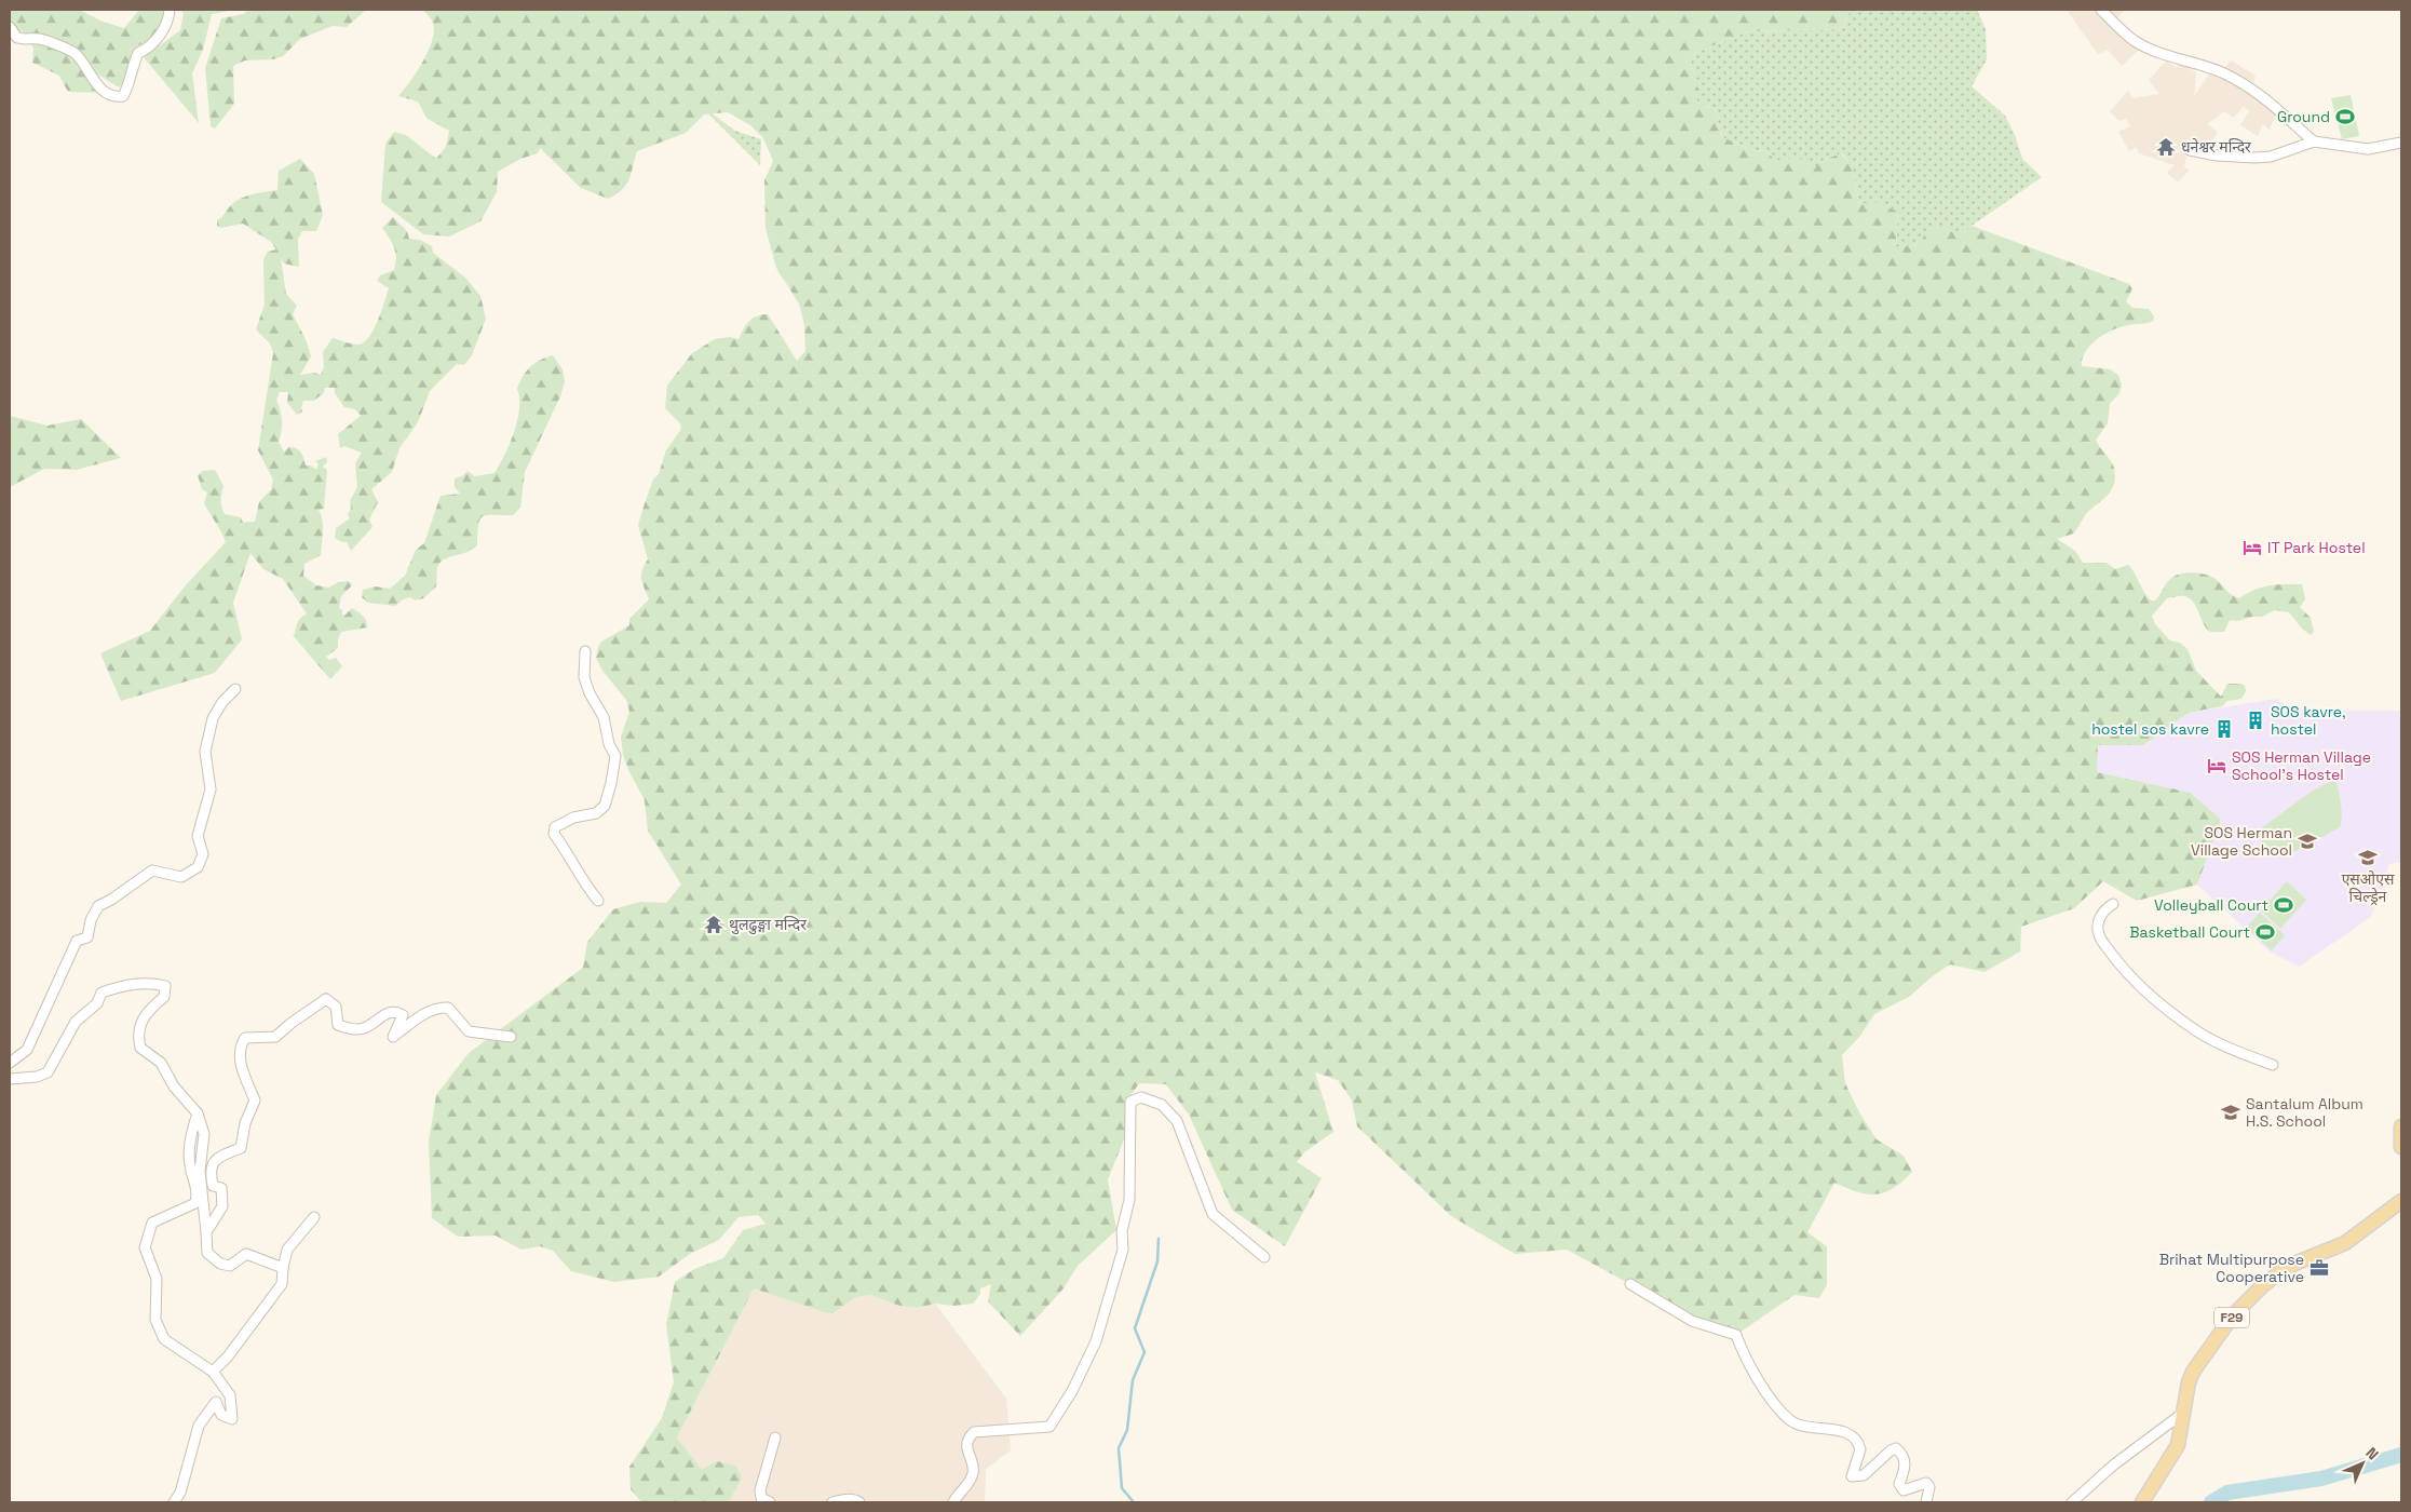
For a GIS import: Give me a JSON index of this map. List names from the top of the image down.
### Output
{
  "streets": {
    "main road": ["F29"]
  },
  "places": {
    "sports": ["Ground", "Volleyball Court", "Basketball Court"],
    "temple": ["धनेश्वर मन्दिर", "थुलढुङ्गा मन्दिर"],
    "hotel": ["IT Park Hostel", "SOS Herman Village School's Hostel"],
    "building": ["SOS kavre, hostel", "hostel sos kavre"],
    "school or university": ["SOS Herman Village School", "एसओएस चिल्ड्रेन", "Santalum Album H.S. School"],
    "office": ["Brihat Multipurpose Cooperative"]
  },
  "north": "top right"
}
